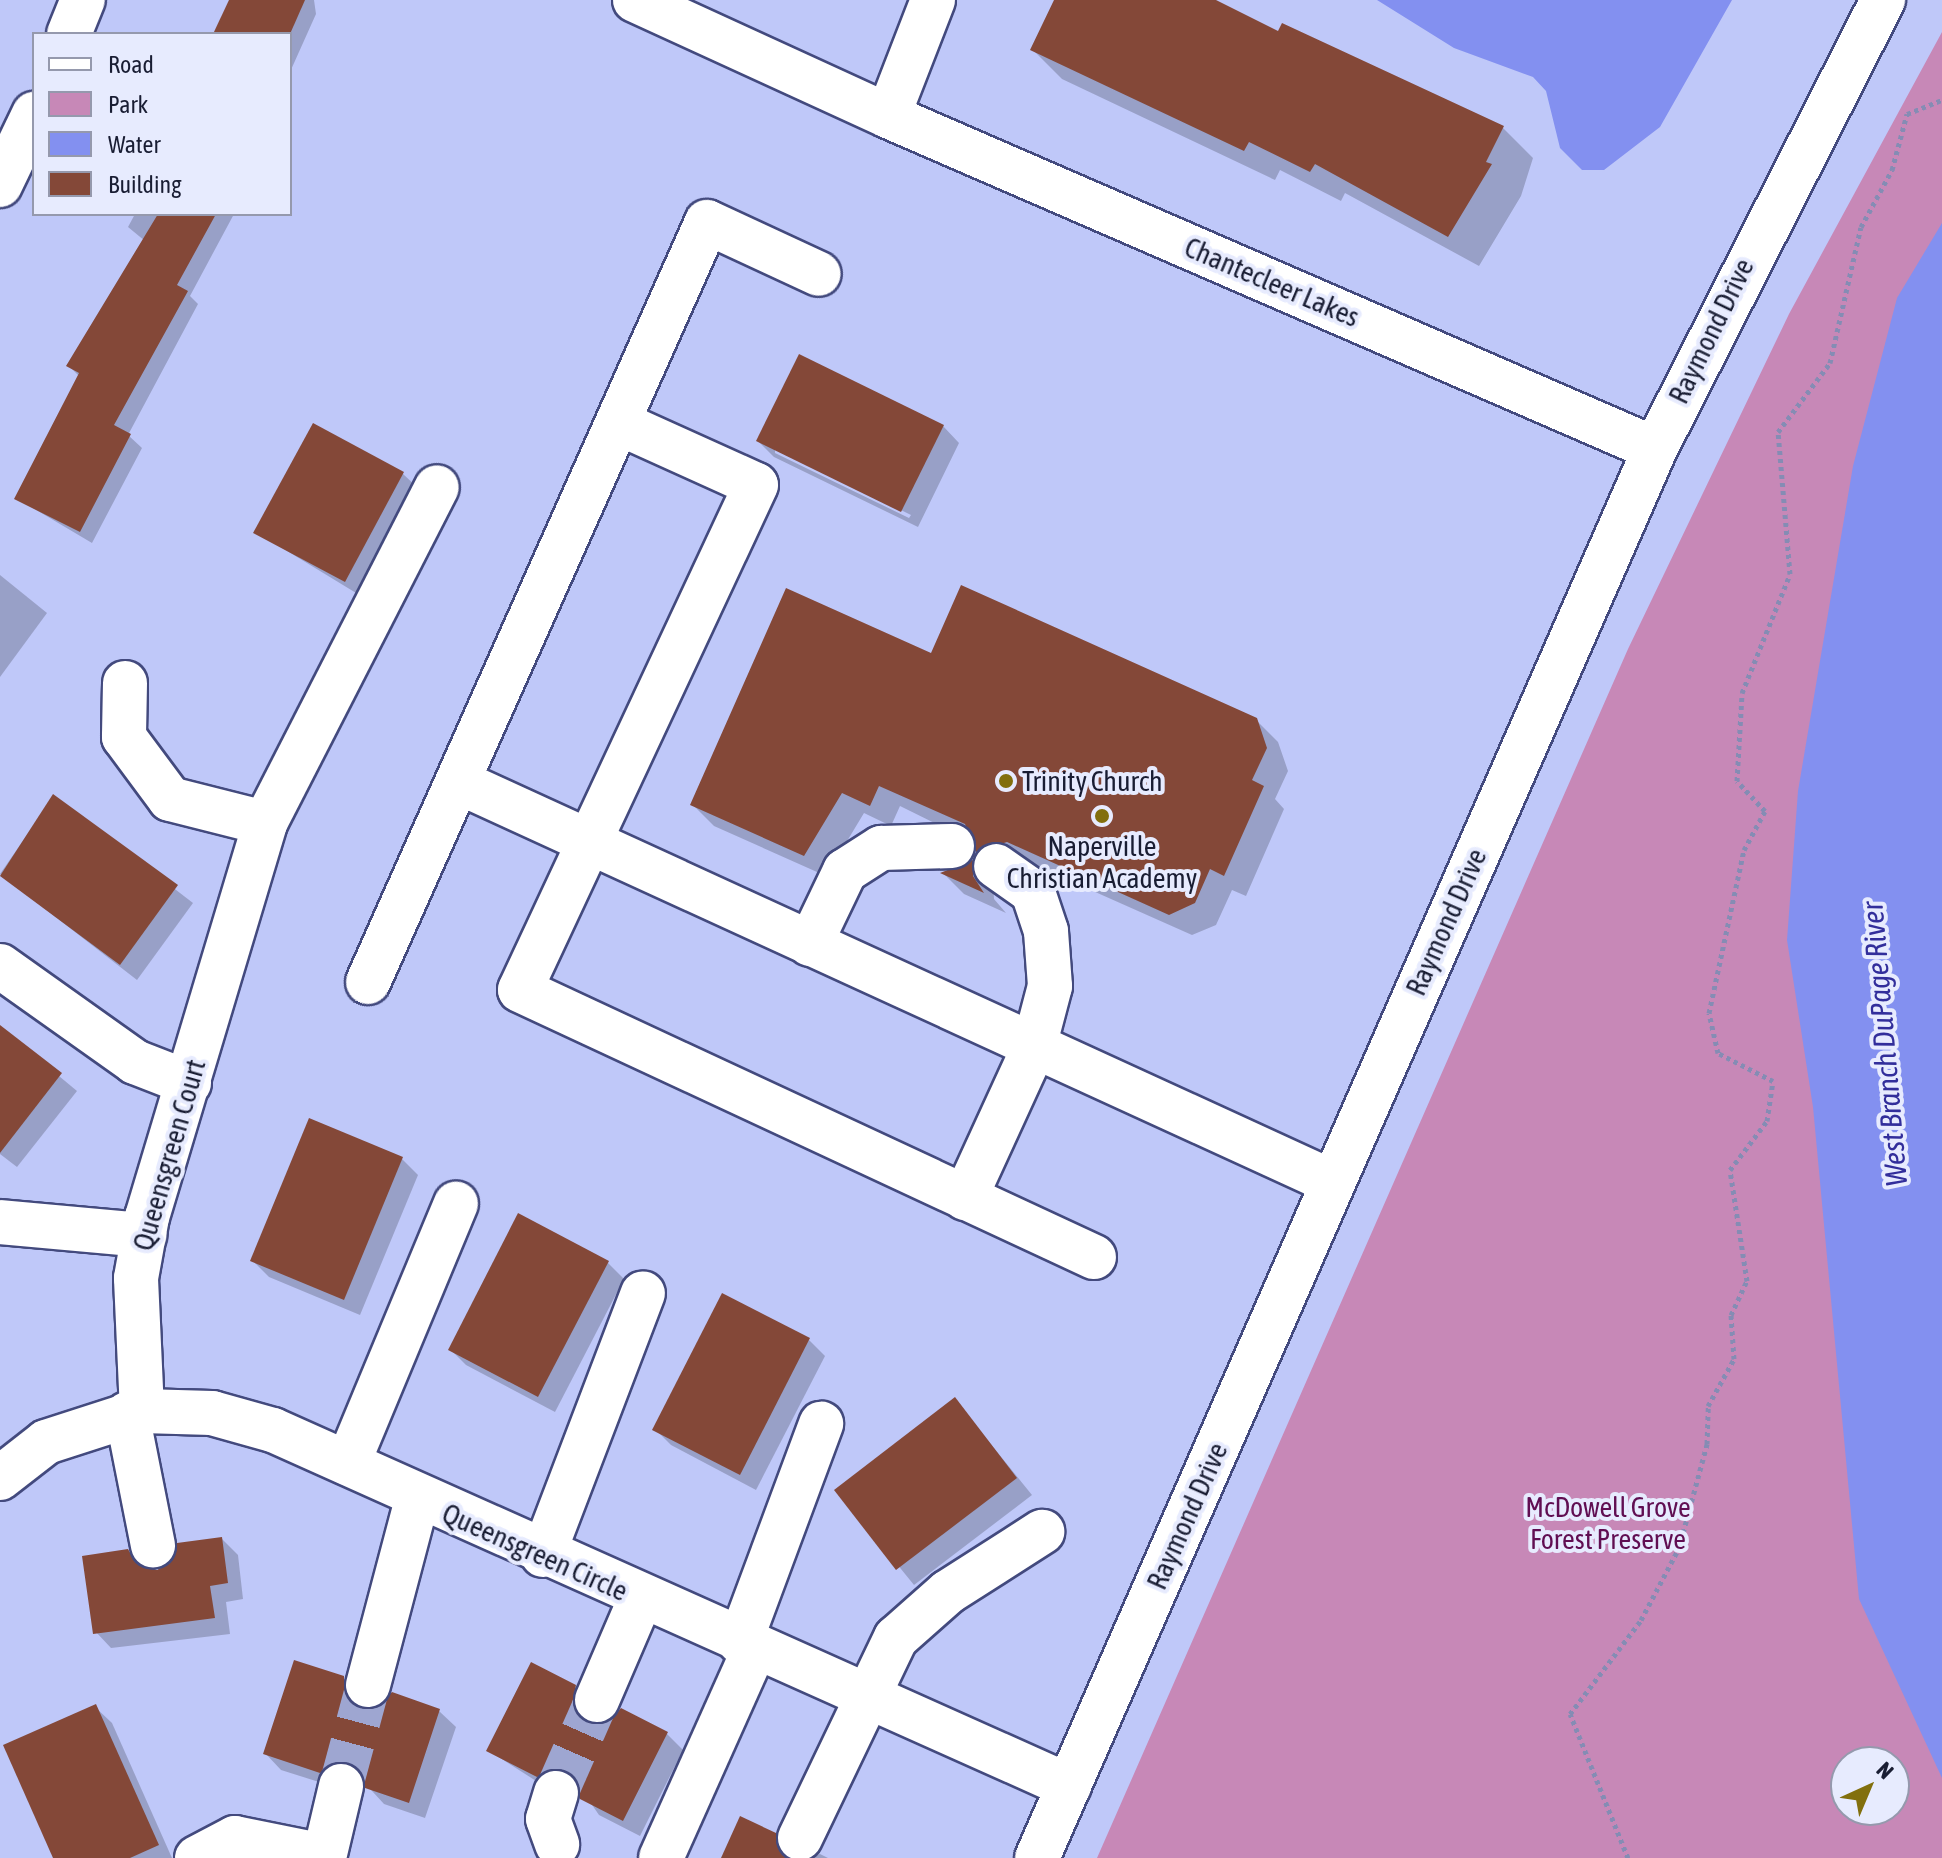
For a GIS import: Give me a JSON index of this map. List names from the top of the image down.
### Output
{
  "streets": {
    "street": [
      "Chantecleer Lakes",
      "Raymond Drive",
      "Queensgreen Court",
      "Queensgreen Circle"
    ]
  },
  "crossings": [
    ["Chantecleer Lakes", "Raymond Drive"],
    ["Raymond Drive", "Queensgreen Circle"],
    ["Queensgreen Court", "Queensgreen Circle"]
  ],
  "water": ["West Branch DuPage River"],
  "parks": ["McDowell Grove Forest Preserve"],
  "places": ["Trinity Church", "Naperville Christian Academy"],
  "legend": [
    "Road",
    "Park",
    "Water",
    "Building"
  ],
  "north": "top right"
}
